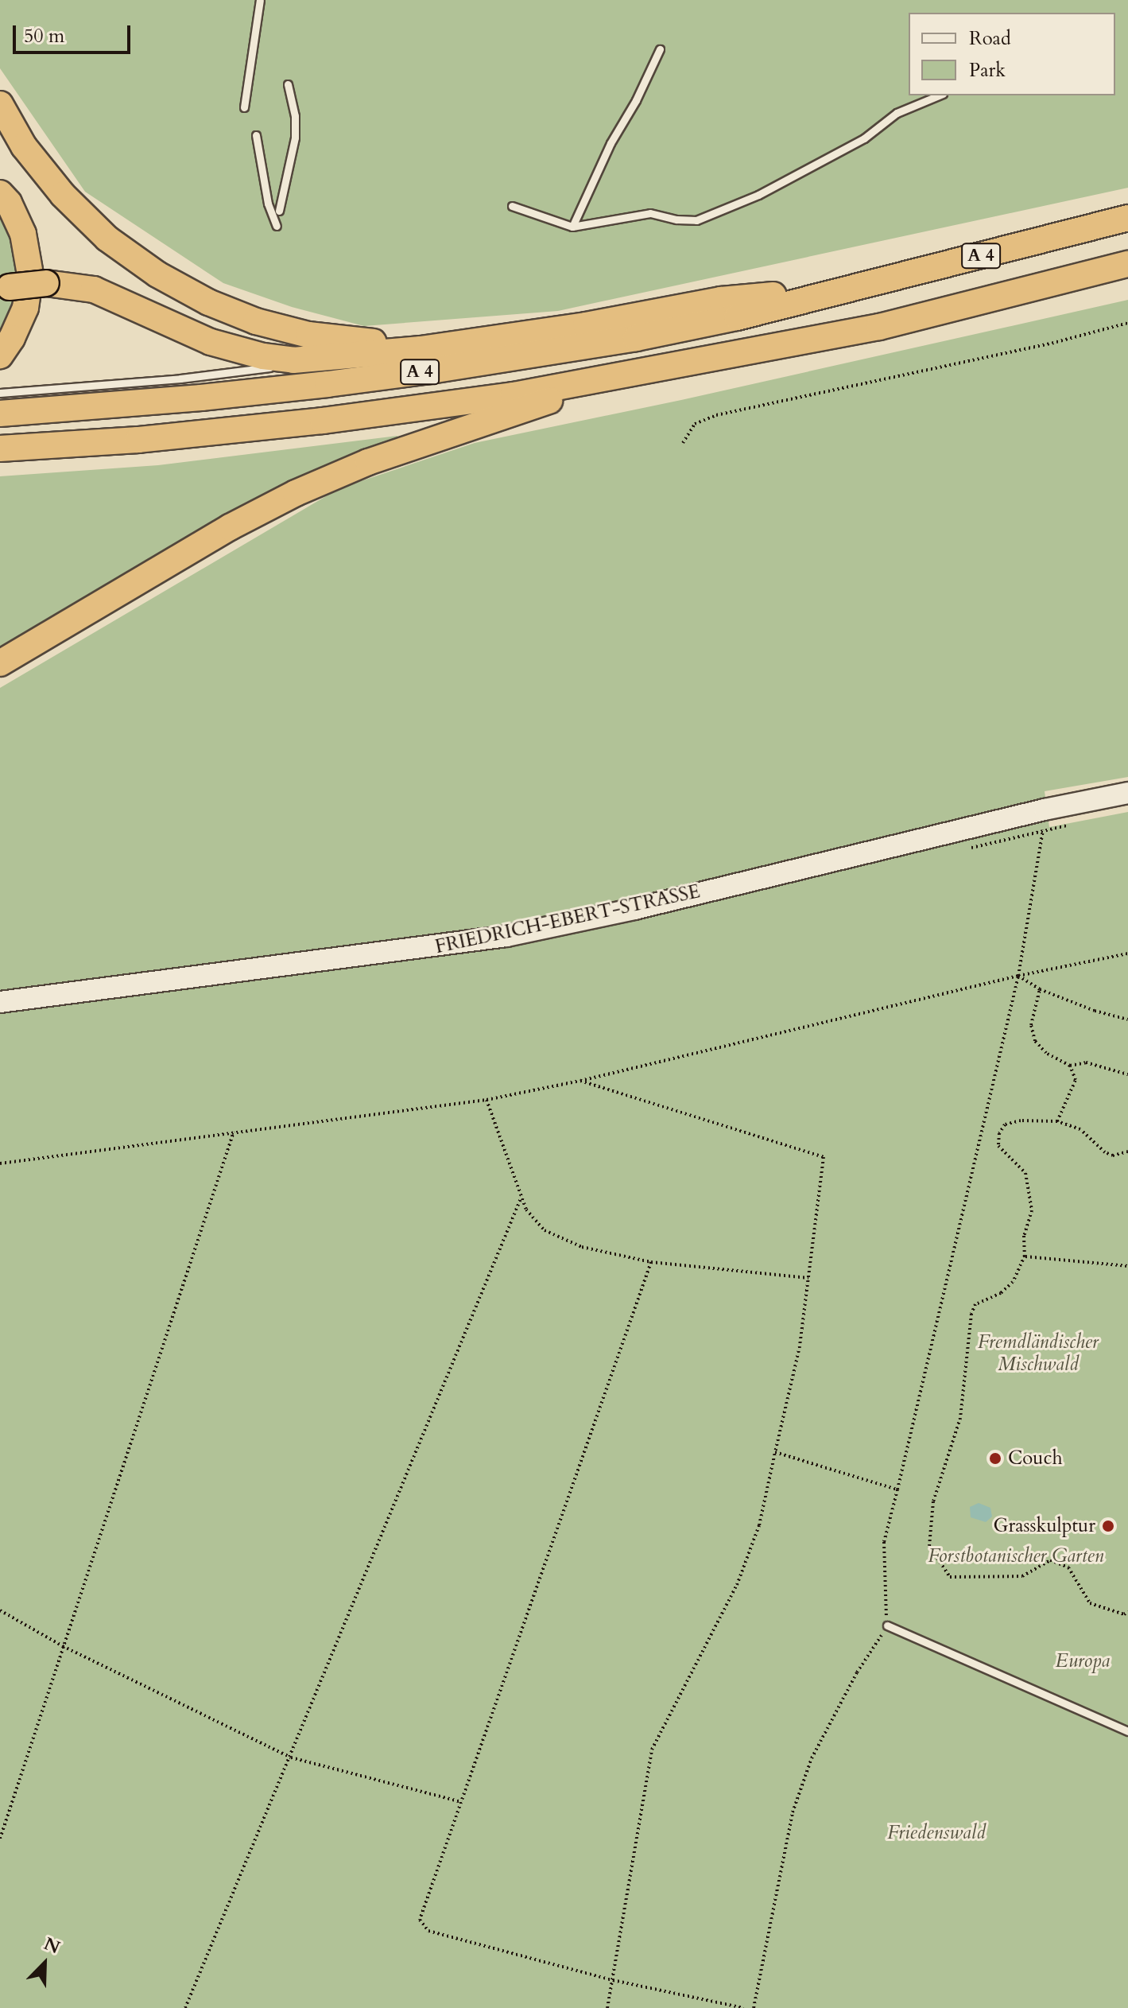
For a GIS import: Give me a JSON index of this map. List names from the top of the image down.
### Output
{
  "streets": {
    "highway": ["A 4"],
    "main road": ["FRIEDRICH-EBERT-STRASSE"]
  },
  "parks": [
    "Fremdländischer Mischwald",
    "Forstbotanischer Garten",
    "Europa",
    "Friedenswald"
  ],
  "places": ["Couch", "Grasskulptur"],
  "legend": ["Road", "Park"],
  "scale_bar": "50 m",
  "north": "top right"
}
